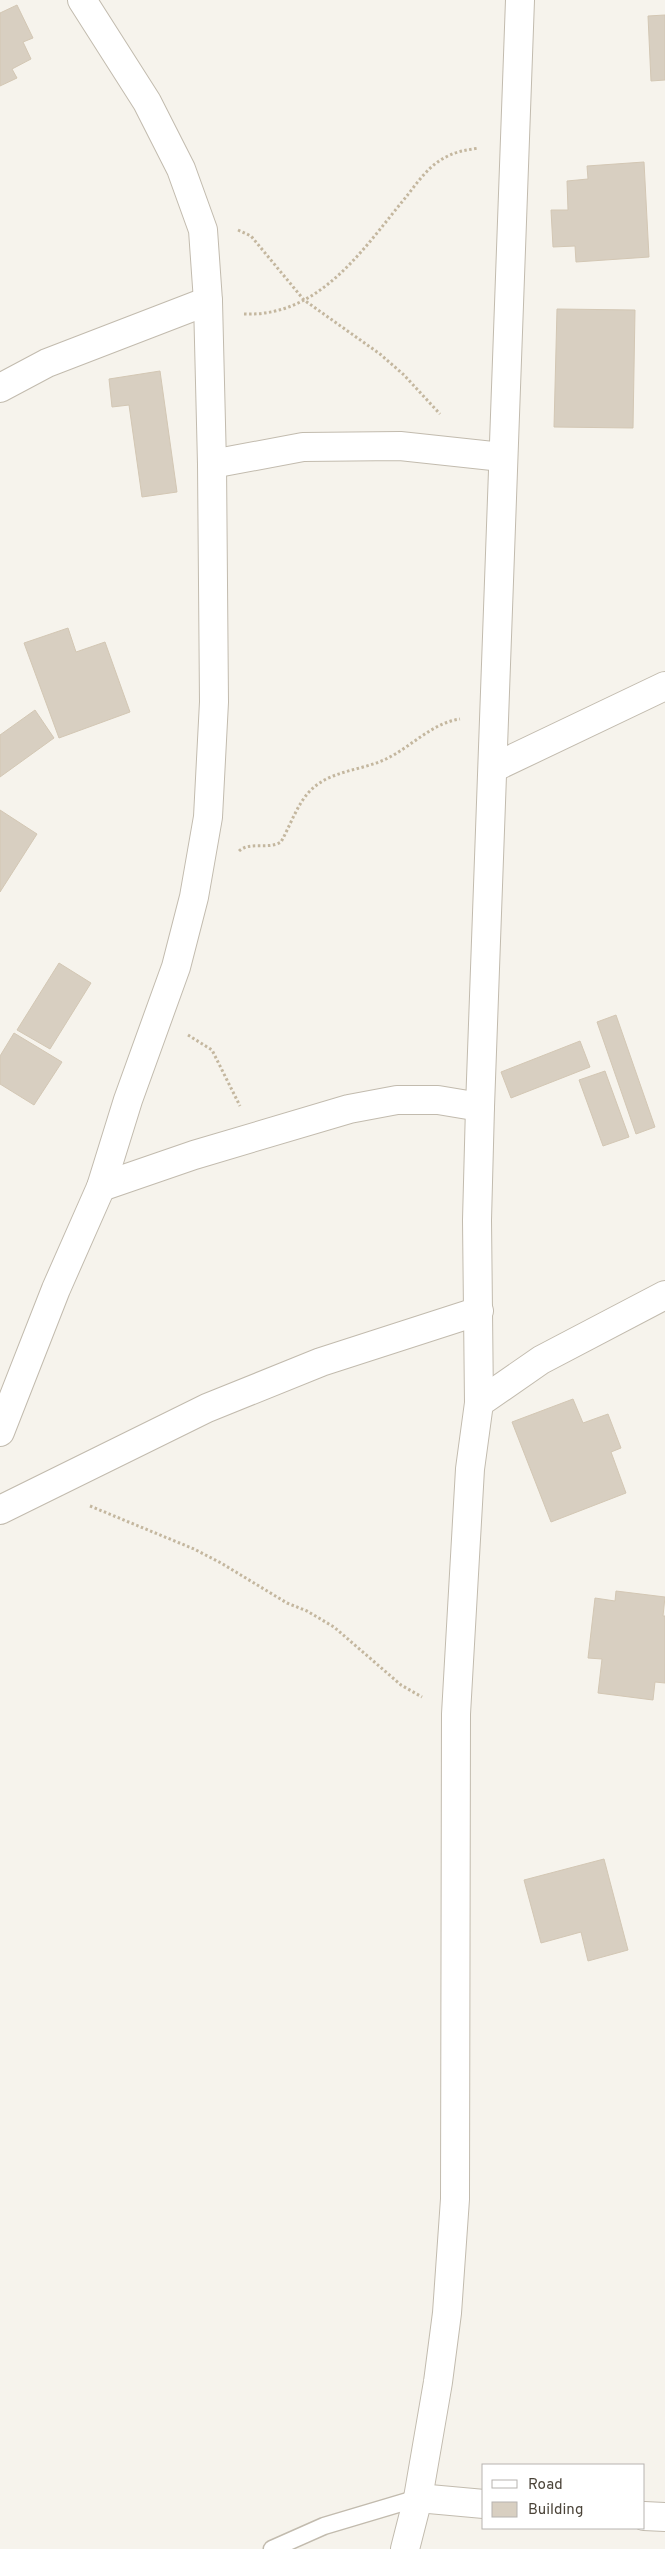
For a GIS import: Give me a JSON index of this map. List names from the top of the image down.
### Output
{
  "legend": ["Road", "Building"]
}
